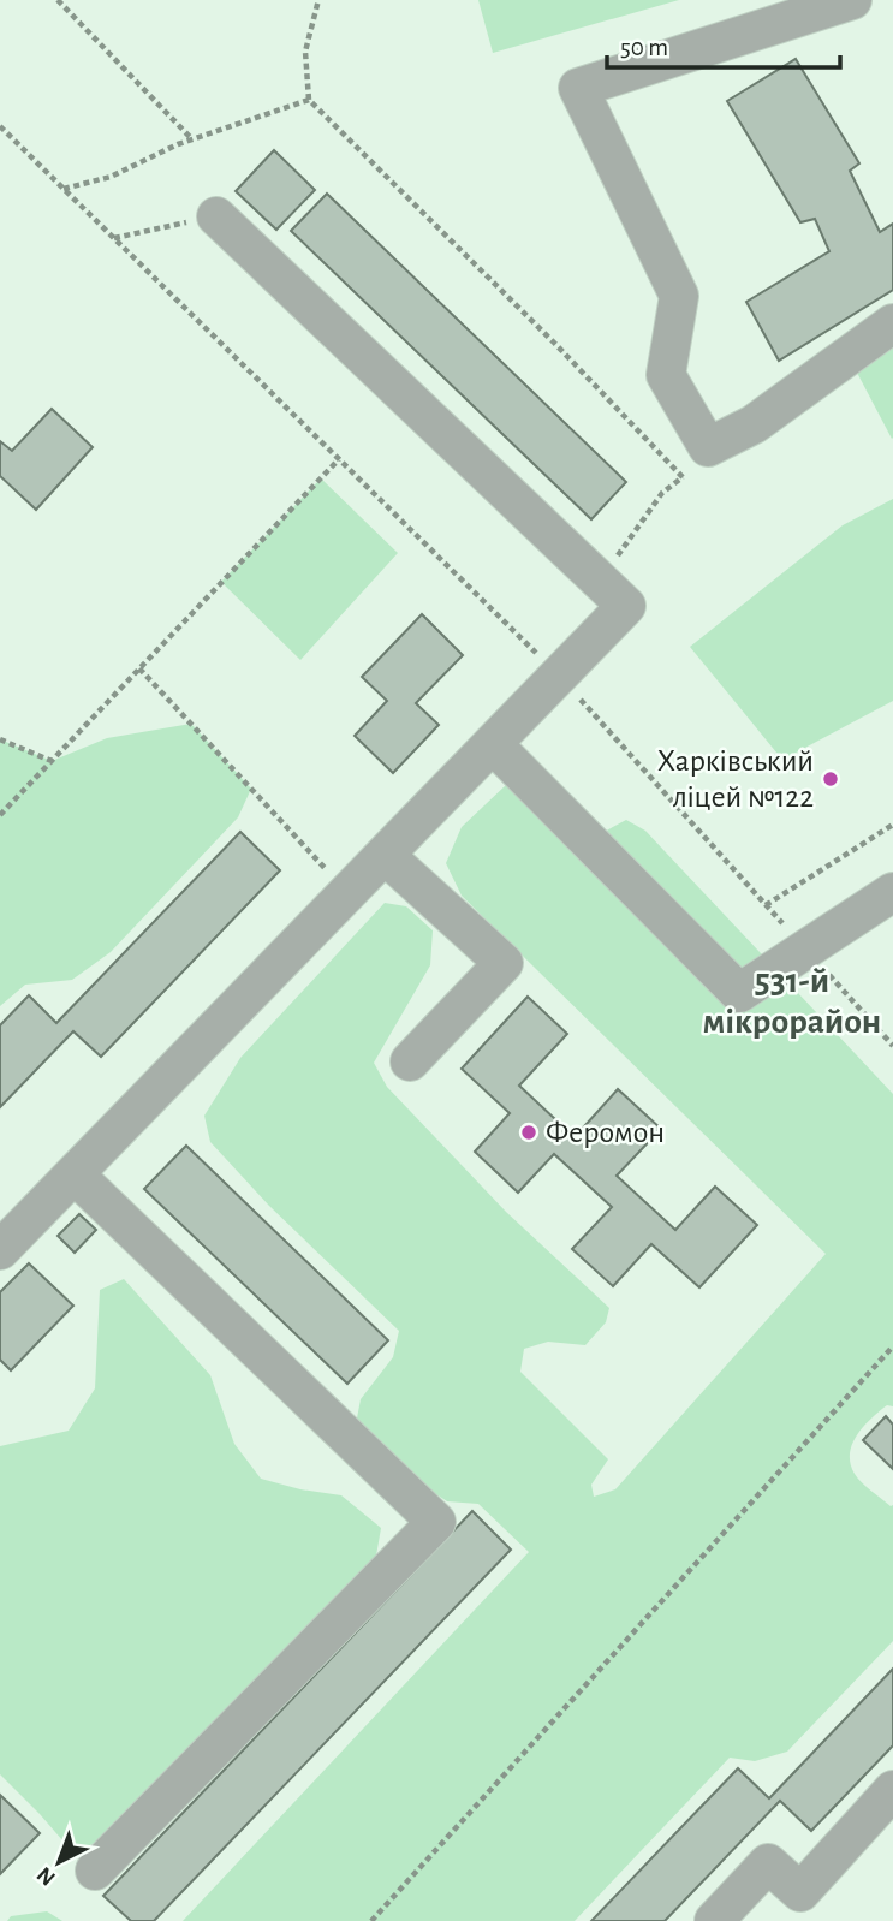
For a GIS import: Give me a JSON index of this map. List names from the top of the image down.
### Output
{
  "districts": ["531-й мікрорайон"],
  "places": ["Харківський ліцей №122", "Феромон"],
  "scale_bar": "50 m",
  "north": "bottom left"
}
